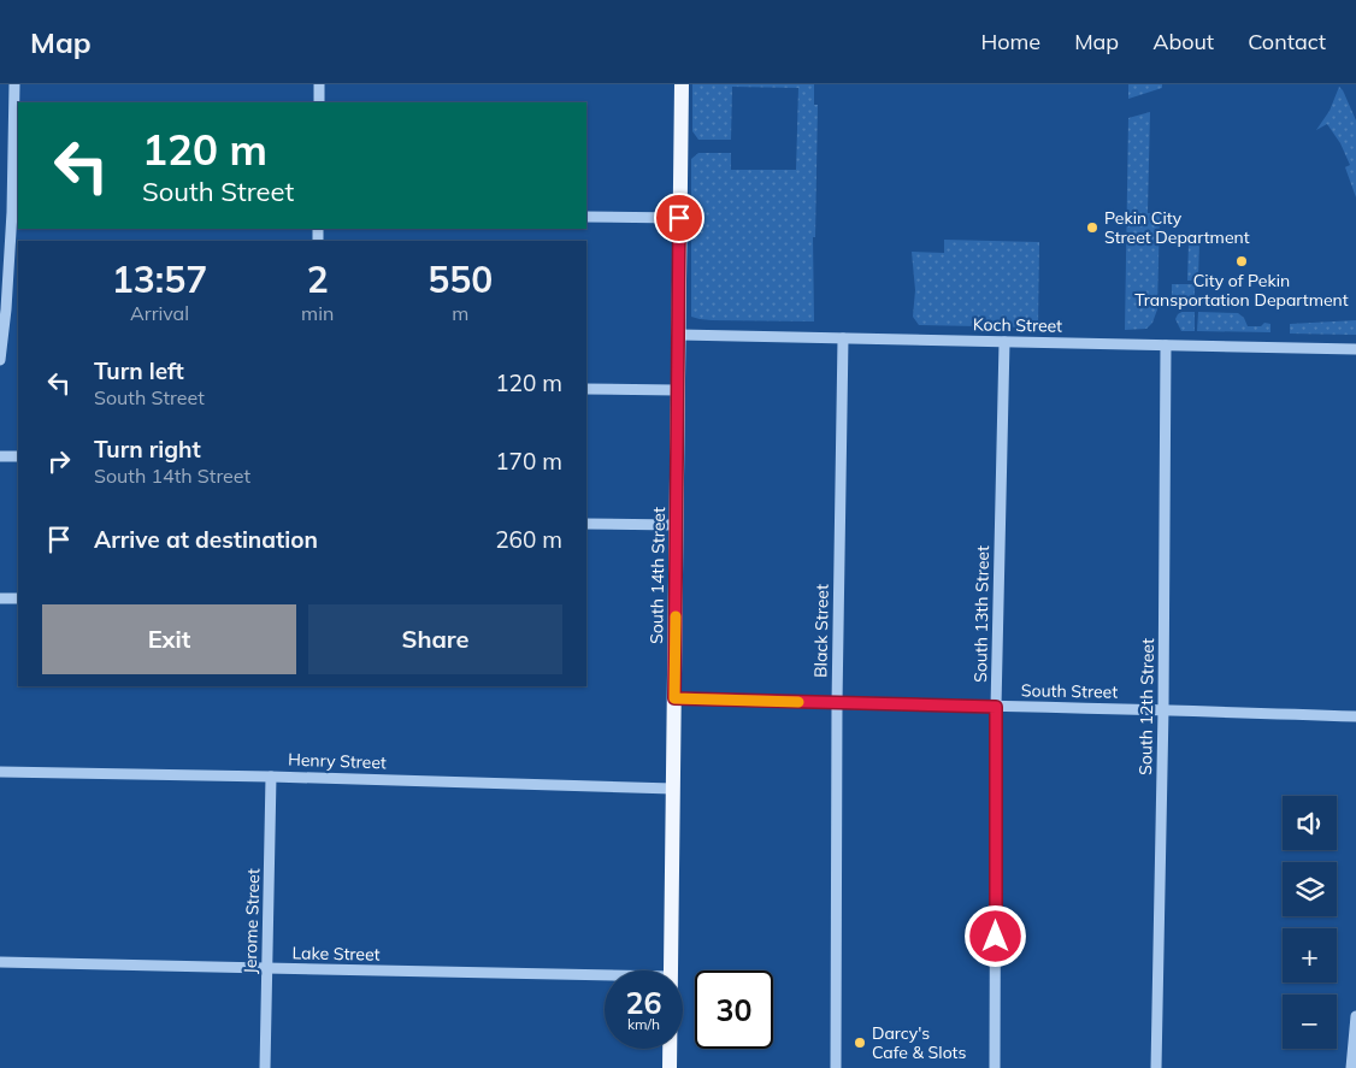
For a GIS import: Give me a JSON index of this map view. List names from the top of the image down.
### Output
{
  "streets": {
    "main road": ["South 14th Street"],
    "street": [
      "Koch Street",
      "South 13th Street",
      "Black Street",
      "South Street",
      "South 12th Street",
      "Henry Street",
      "Jerome Street",
      "Lake Street"
    ]
  },
  "crossings": [
    ["Koch Street", "South 14th Street"],
    ["Koch Street", "South 13th Street"],
    ["Koch Street", "Black Street"],
    ["Koch Street", "South 12th Street"],
    ["South 14th Street", "South Street"],
    ["South 14th Street", "Henry Street"],
    ["South 13th Street", "South Street"],
    ["Black Street", "South Street"],
    ["South Street", "South 12th Street"],
    ["Henry Street", "Jerome Street"],
    ["Jerome Street", "Lake Street"]
  ],
  "places": ["Pekin City Street Department", "City of Pekin Transportation Department", "Darcy's Cafe & Slots"],
  "page": {
    "header": "Map",
    "nav": [
      "Home",
      "Map",
      "About",
      "Contact"
    ],
    "turn": ["120 m", "South Street"],
    "eta": [
      "13:57",
      "Arrival",
      "2",
      "min",
      "550",
      "m"
    ],
    "list": [
      {
        "name": "Turn left",
        "note": "South Street",
        "value": "120 m"
      },
      {
        "name": "Turn right",
        "note": "South 14th Street",
        "value": "170 m"
      },
      {
        "name": "Arrive at destination",
        "value": "260 m"
      }
    ],
    "buttons": ["Exit", "Share"],
    "map_buttons": ["+", "−"],
    "speed": "26 km/h",
    "limit": "30"
  }
}
